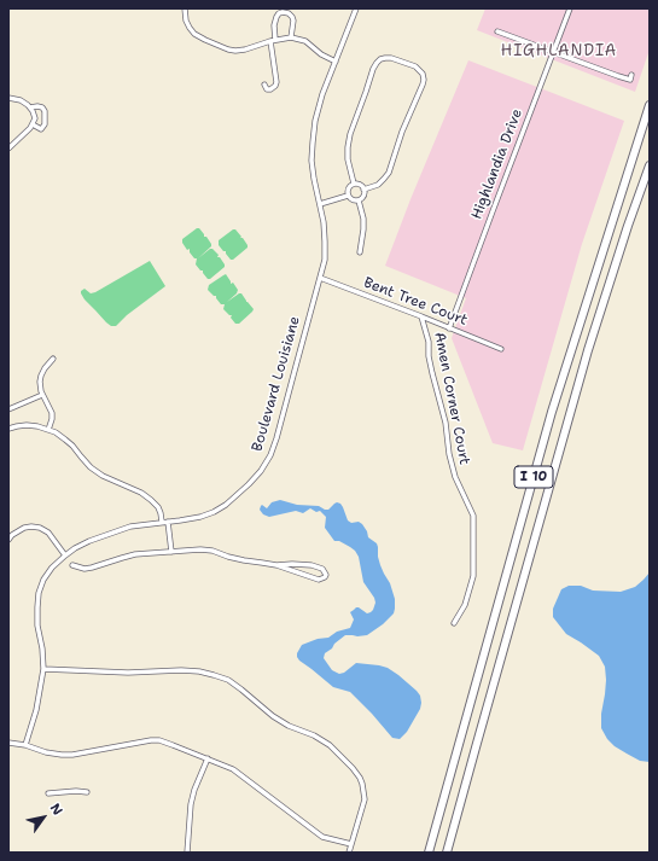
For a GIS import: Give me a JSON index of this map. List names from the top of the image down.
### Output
{
  "streets": {
    "highway": ["I 10"],
    "street": [
      "Highlandia Drive",
      "Bent Tree Court",
      "Boulevard Louisiane",
      "Amen Corner Court"
    ]
  },
  "crossings": [
    ["Highlandia Drive", "Bent Tree Court"],
    ["Bent Tree Court", "Boulevard Louisiane"],
    ["Bent Tree Court", "Amen Corner Court"]
  ],
  "districts": ["HIGHLANDIA"],
  "north": "top right"
}
